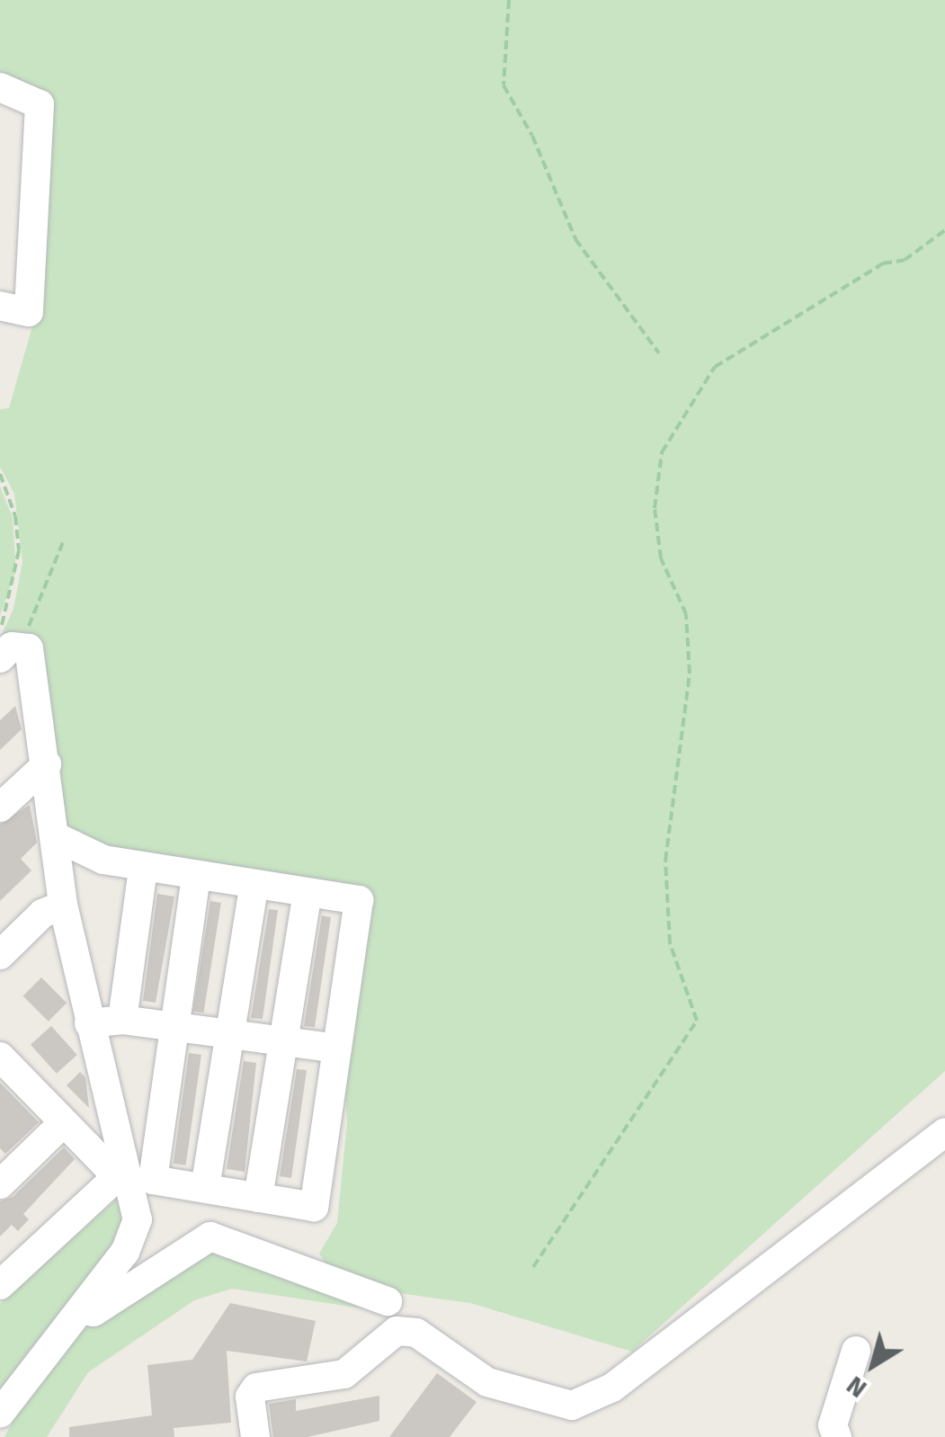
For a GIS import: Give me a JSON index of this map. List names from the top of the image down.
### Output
{
  "north": "bottom left"
}
